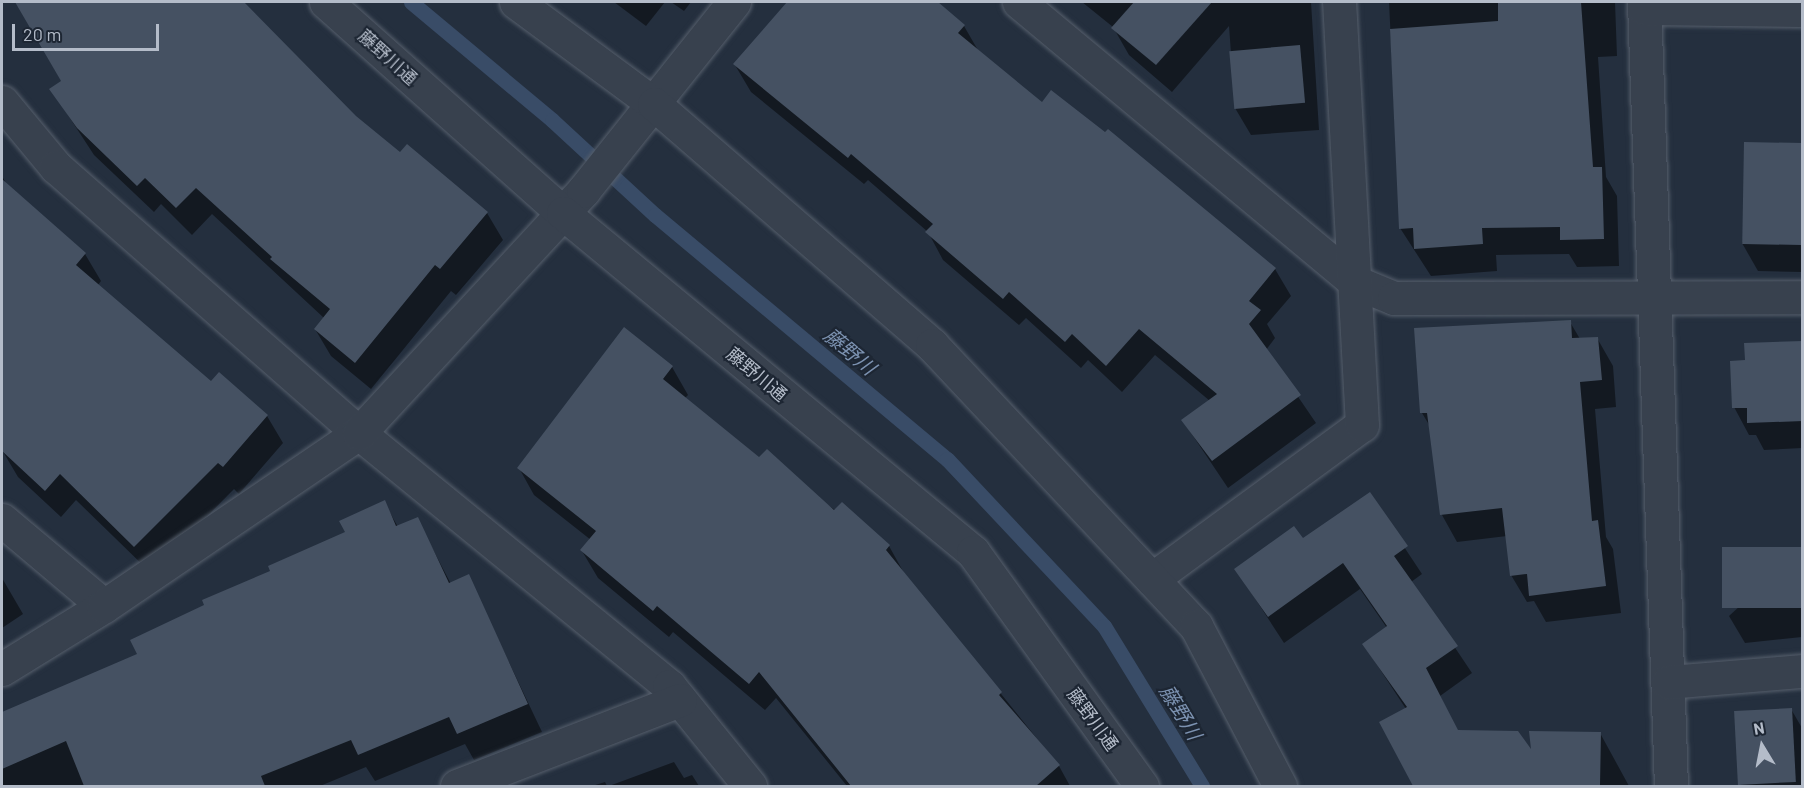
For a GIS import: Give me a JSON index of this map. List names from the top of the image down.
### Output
{
  "streets": {
    "street": ["藤野川通"]
  },
  "water": ["藤野川"],
  "scale_bar": "20 m",
  "north": "top"
}
